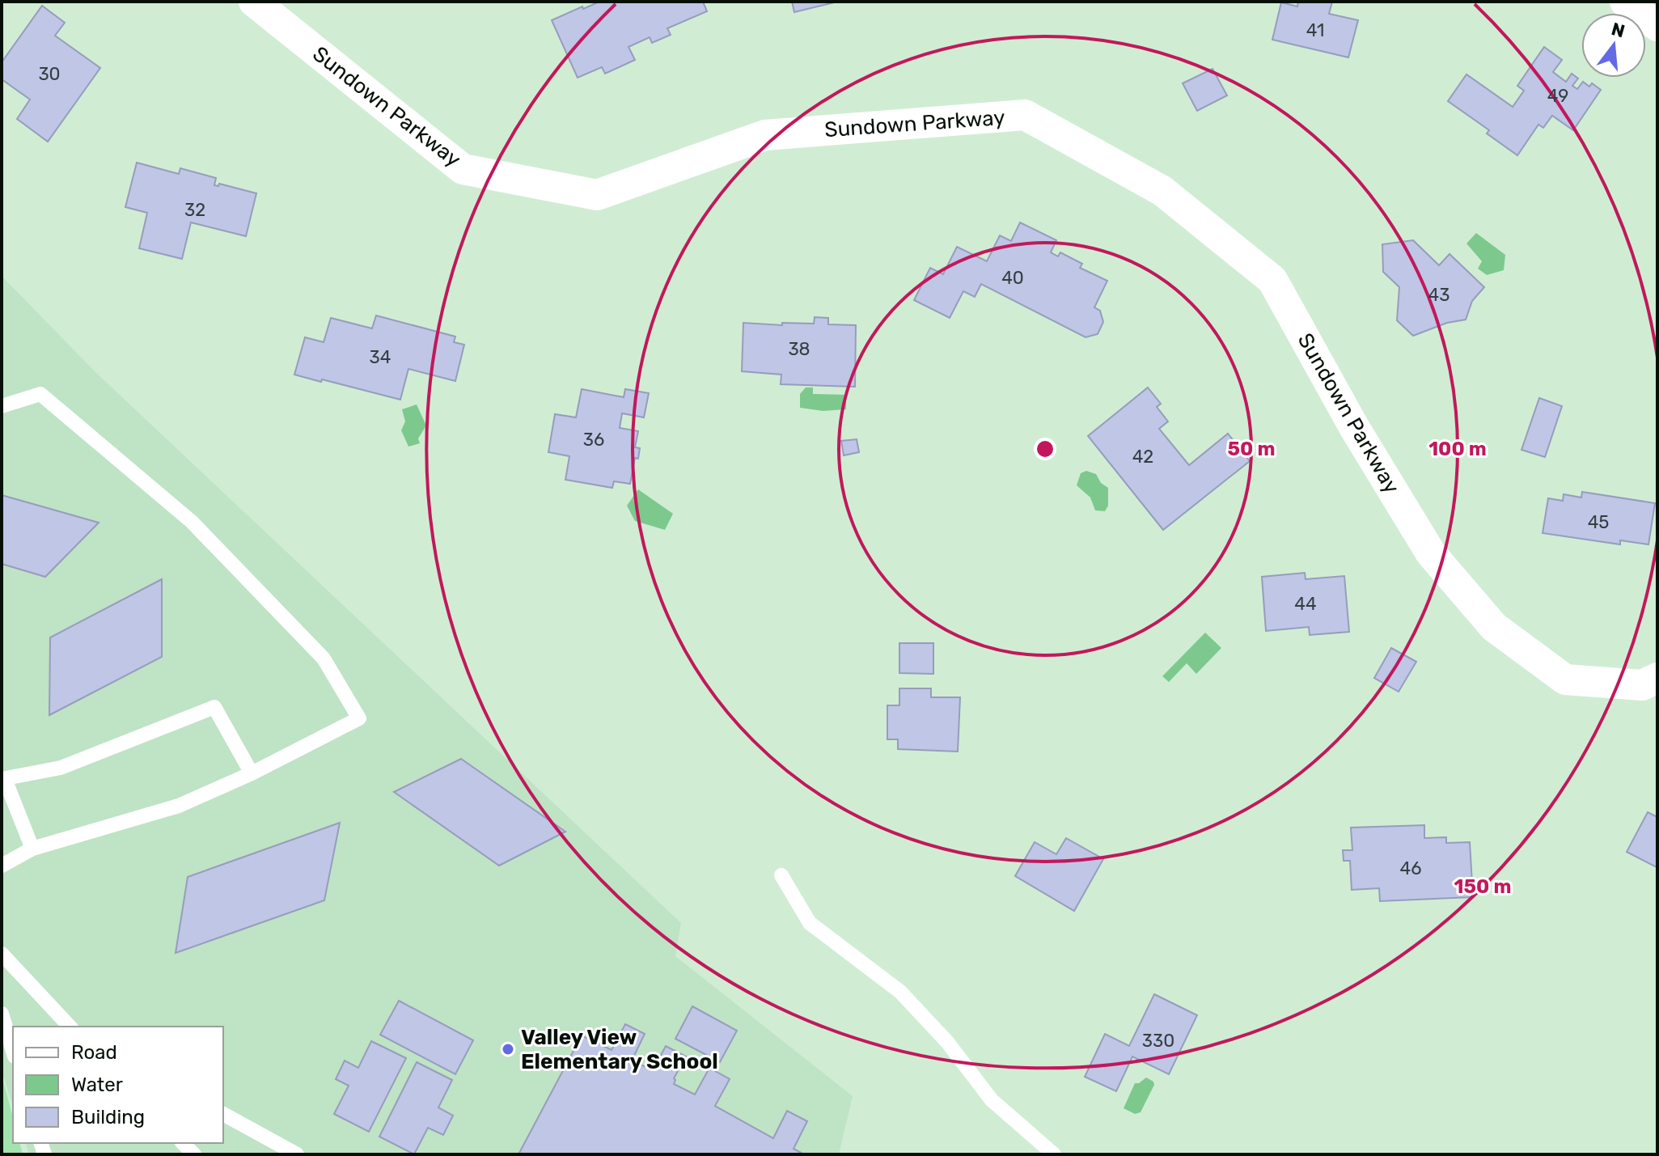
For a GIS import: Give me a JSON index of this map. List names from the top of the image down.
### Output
{
  "streets": {
    "street": ["Sundown Parkway"]
  },
  "places": ["Valley View Elementary School"],
  "house_numbers": [
    "41",
    "30",
    "49",
    "32",
    "40",
    "43",
    "38",
    "34",
    "36",
    "42",
    "45",
    "44",
    "46",
    "330"
  ],
  "legend": ["Road", "Water", "Building"],
  "north": "top",
  "rings": ["50 m", "100 m", "150 m"]
}
